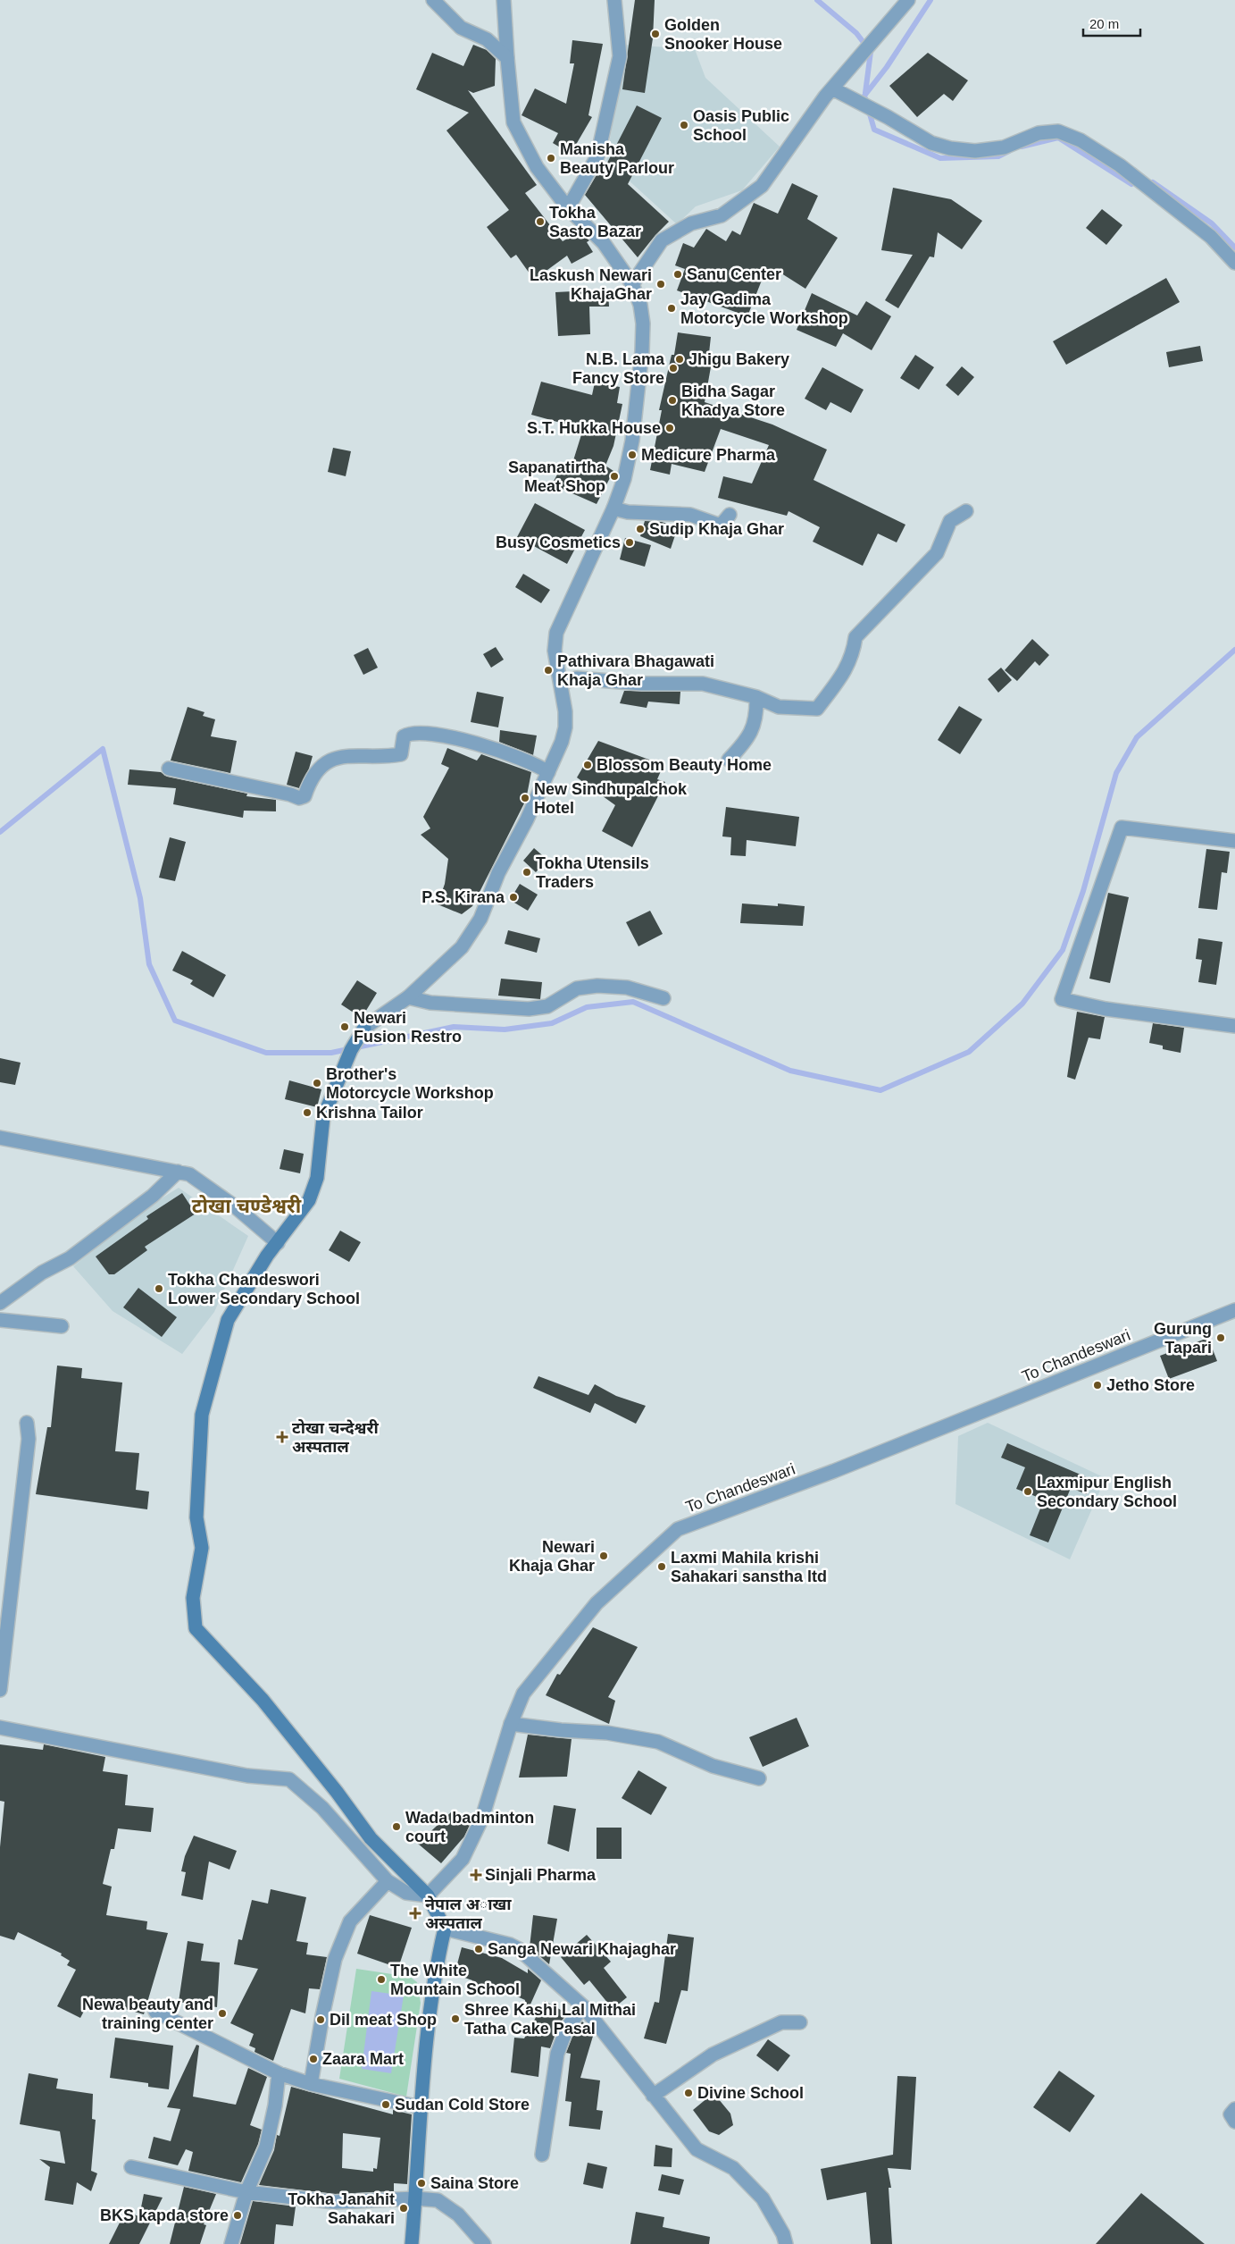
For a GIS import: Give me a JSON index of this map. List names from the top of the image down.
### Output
{
  "streets": {
    "street": ["To Chandeswari"]
  },
  "districts": ["टोखा चण्डेश्वरी"],
  "places": {
    "other": [
      "Golden Snooker House",
      "Oasis Public School",
      "Manisha Beauty Parlour",
      "Tokha Sasto Bazar",
      "Sanu Center",
      "Laskush Newari KhajaGhar",
      "Jay Gadima Motorcycle Workshop",
      "Jhigu Bakery",
      "N.B. Lama Fancy Store",
      "Bidha Sagar Khadya Store",
      "S.T. Hukka House",
      "Medicure Pharma",
      "Sapanatirtha Meat Shop",
      "Sudip Khaja Ghar",
      "Busy Cosmetics",
      "Pathivara Bhagawati Khaja Ghar",
      "Blossom Beauty Home",
      "New Sindhupalchok Hotel",
      "Tokha Utensils Traders",
      "P.S. Kirana",
      "Newari Fusion Restro",
      "Brother's Motorcycle Workshop",
      "Krishna Tailor",
      "Tokha Chandeswori Lower Secondary School",
      "Gurung Tapari",
      "Jetho Store",
      "Laxmipur English Secondary School",
      "Newari Khaja Ghar",
      "Laxmi Mahila krishi Sahakari sanstha ltd",
      "Wada badminton court",
      "Sanga Newari Khajaghar",
      "The White Mountain School",
      "Newa beauty and training center",
      "Shree Kashi Lal Mithai Tatha Cake Pasal",
      "Dil meat Shop",
      "Zaara Mart",
      "Divine School",
      "Sudan Cold Store",
      "Saina Store",
      "Tokha Janahit Sahakari",
      "BKS kapda store"
    ],
    "health": ["टोखा चन्देश्वरी अस्पताल", "Sinjali Pharma", "नेपाल अाखा अस्पताल"]
  },
  "scale_bar": "20 m"
}
